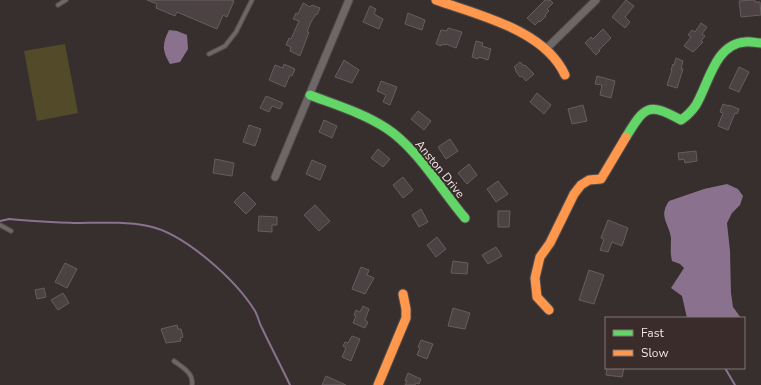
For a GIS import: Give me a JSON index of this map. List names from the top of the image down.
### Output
{
  "streets": {
    "street": ["Anston Drive"]
  },
  "legend": ["Fast", "Slow"]
}
